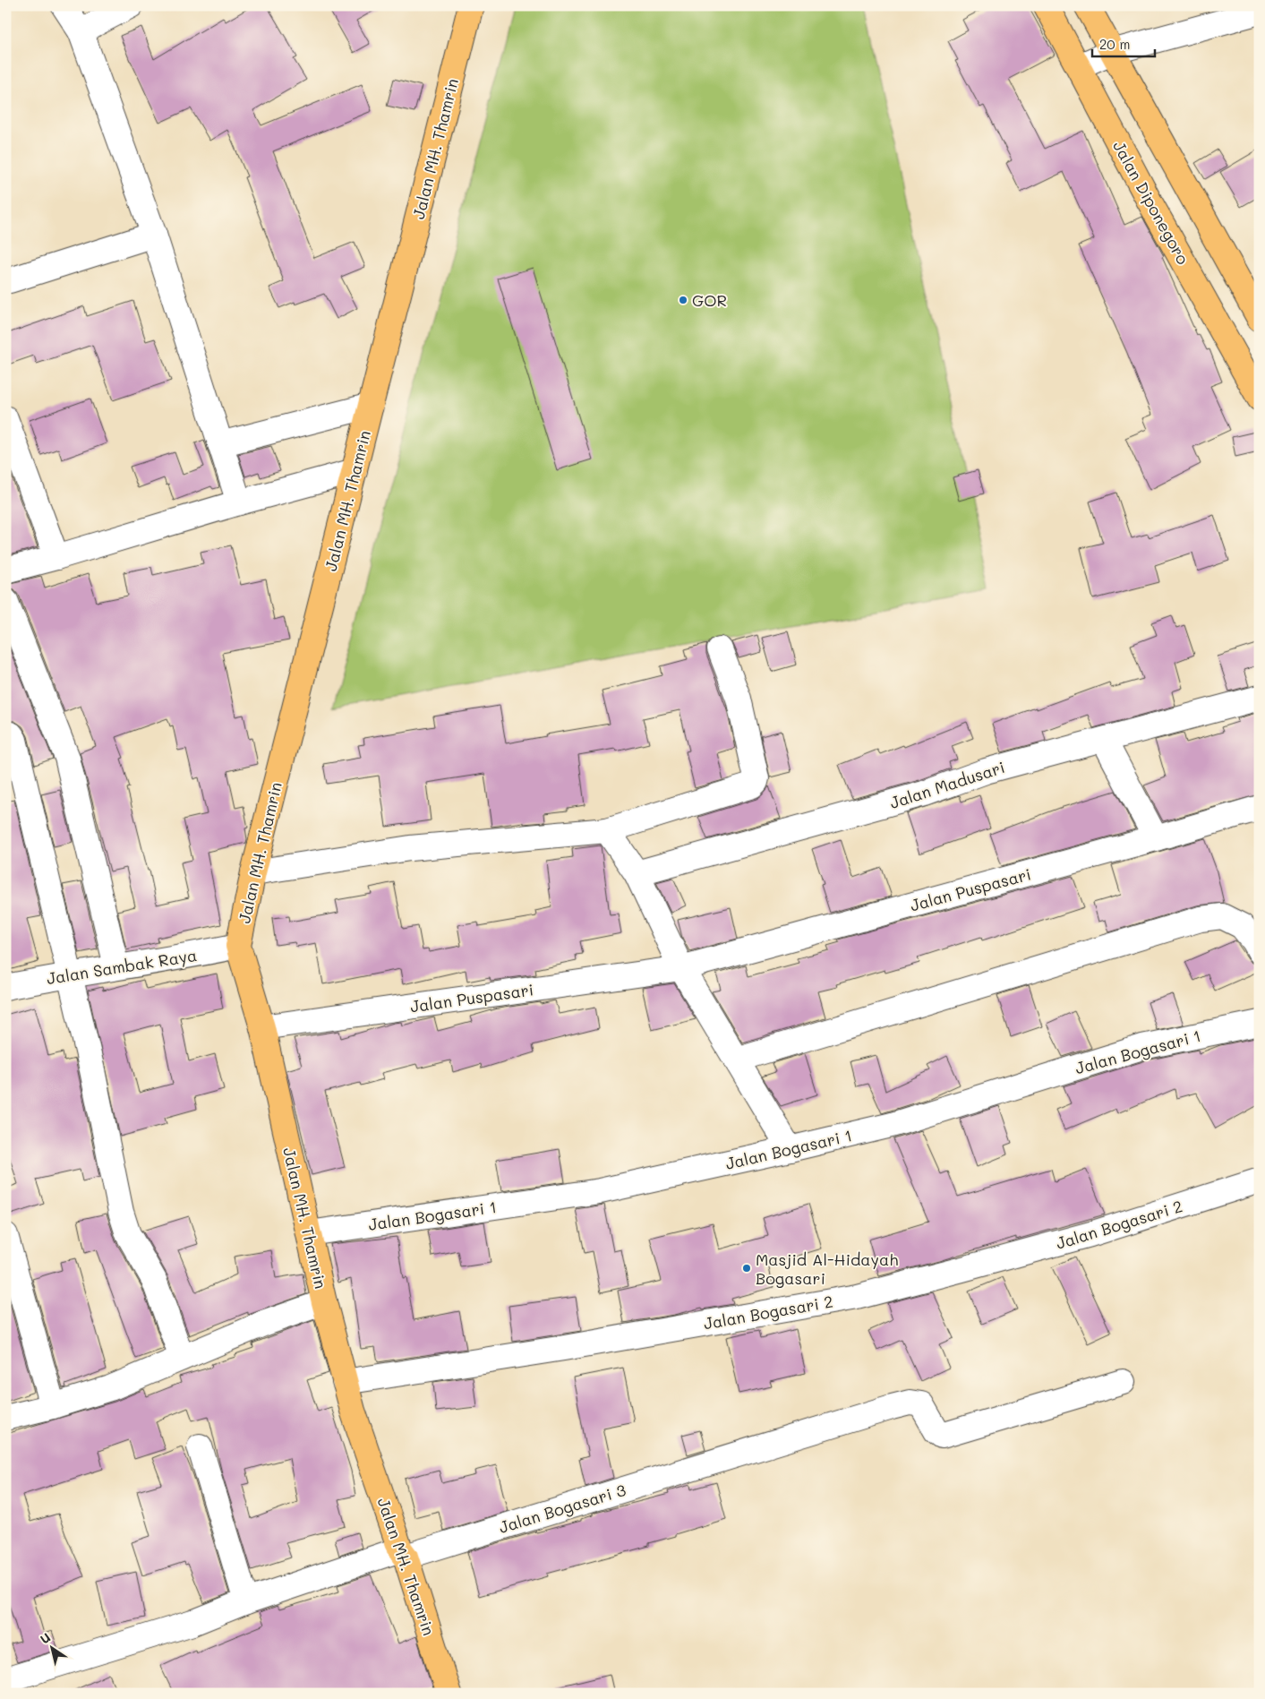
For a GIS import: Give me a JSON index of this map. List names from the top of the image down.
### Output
{
  "streets": {
    "main road": ["Jalan MH. Thamrin", "Jalan Diponegoro"],
    "street": [
      "Jalan Madusari",
      "Jalan Puspasari",
      "Jalan Sambak Raya",
      "Jalan Bogasari 1",
      "Jalan Bogasari 2",
      "Jalan Bogasari 3"
    ]
  },
  "crossings": [
    ["Jalan MH. Thamrin", "Jalan Puspasari"],
    ["Jalan MH. Thamrin", "Jalan Sambak Raya"],
    ["Jalan MH. Thamrin", "Jalan Bogasari 1"],
    ["Jalan MH. Thamrin", "Jalan Bogasari 2"],
    ["Jalan MH. Thamrin", "Jalan Bogasari 3"]
  ],
  "places": ["GOR", "Masjid Al-Hidayah Bogasari"],
  "scale_bar": "20 m",
  "north": "top left"
}
